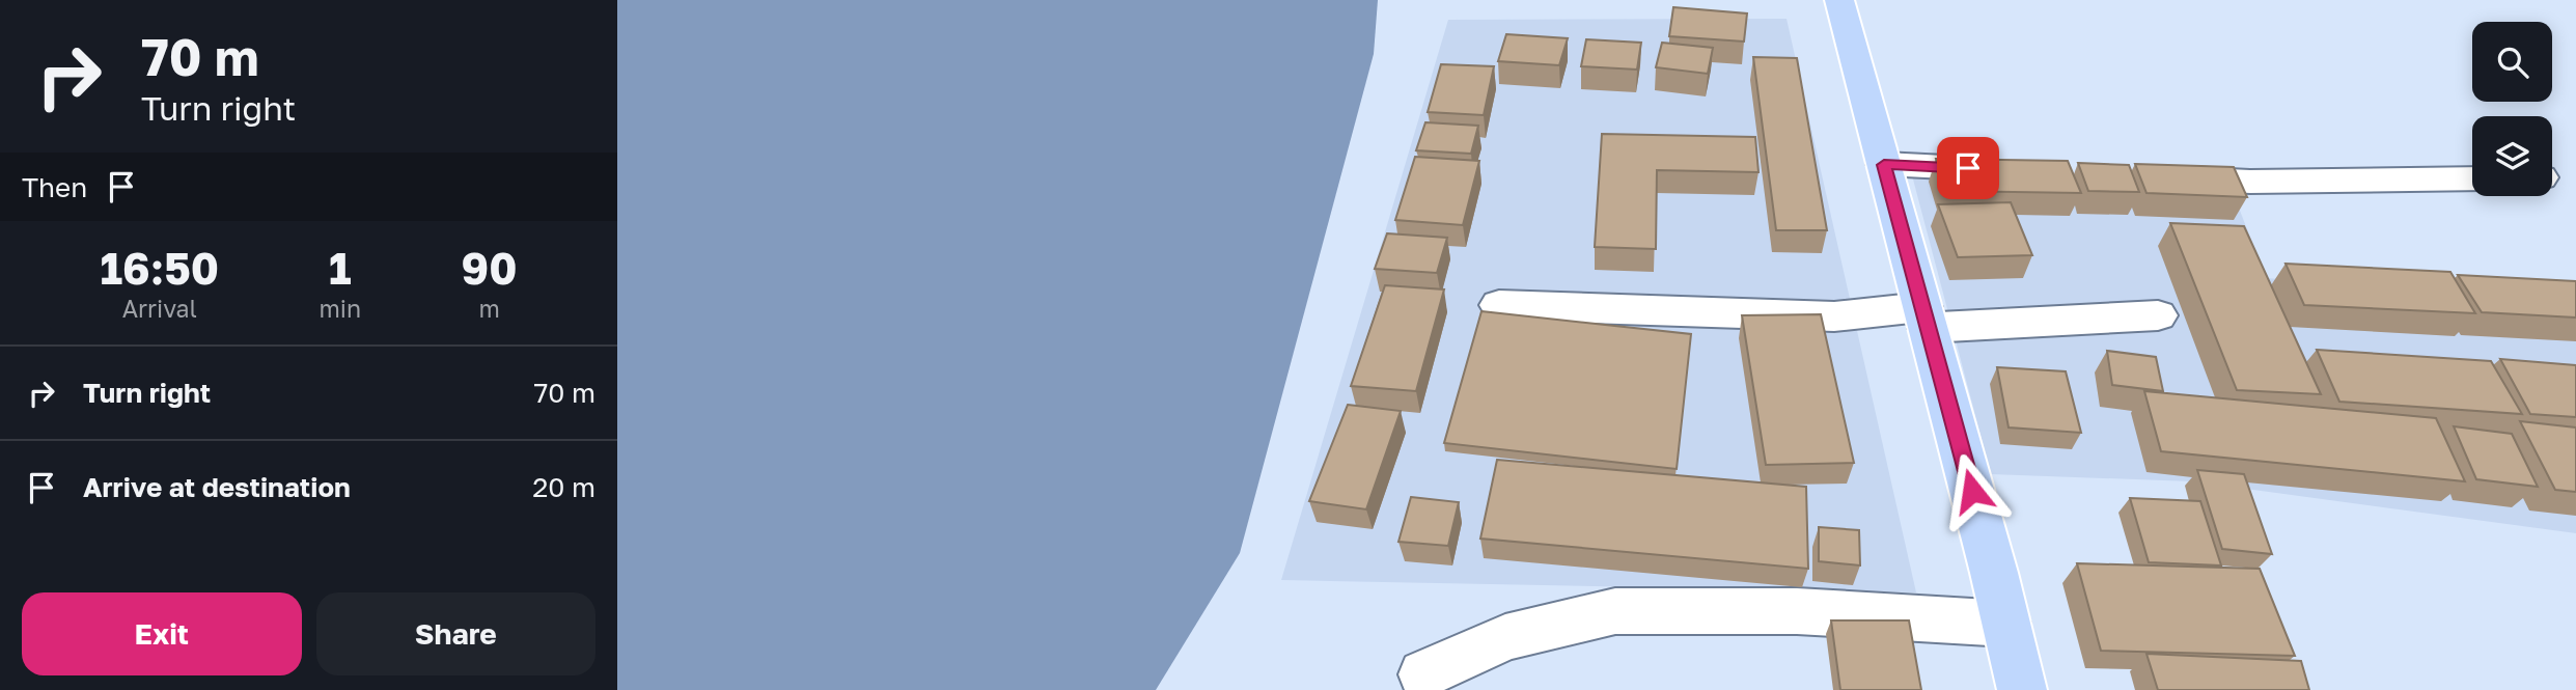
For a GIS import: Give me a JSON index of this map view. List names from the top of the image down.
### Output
{
  "page": {
    "turn": ["70 m", "Turn right"],
    "then": "Then",
    "eta": [
      "16:50",
      "Arrival",
      "1",
      "min",
      "90",
      "m"
    ],
    "list": [
      {
        "name": "Turn right",
        "value": "70 m"
      },
      {
        "name": "Arrive at destination",
        "value": "20 m"
      }
    ],
    "buttons": ["Exit", "Share"]
  }
}
